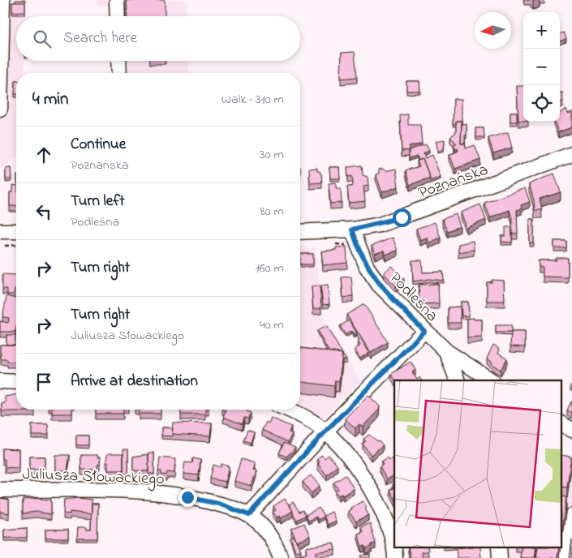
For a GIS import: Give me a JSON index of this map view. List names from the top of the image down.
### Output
{
  "streets": {
    "street": ["Poznańska", "Podleśna", "Juliusza Słowackiego"]
  },
  "crossings": [
    ["Poznańska", "Podleśna"]
  ],
  "north": "left",
  "page": {
    "map_buttons": ["+", "−"],
    "search": "Search here",
    "heading": ["4 min", "Walk · 310 m"],
    "list": [
      ["Continue", "Poznańska", "30 m"],
      ["Turn left", "Podleśna", "80 m"],
      ["Turn right", "160 m"],
      ["Turn right", "Juliusza Słowackiego", "40 m"],
      "Arrive at destination"
    ]
  }
}
